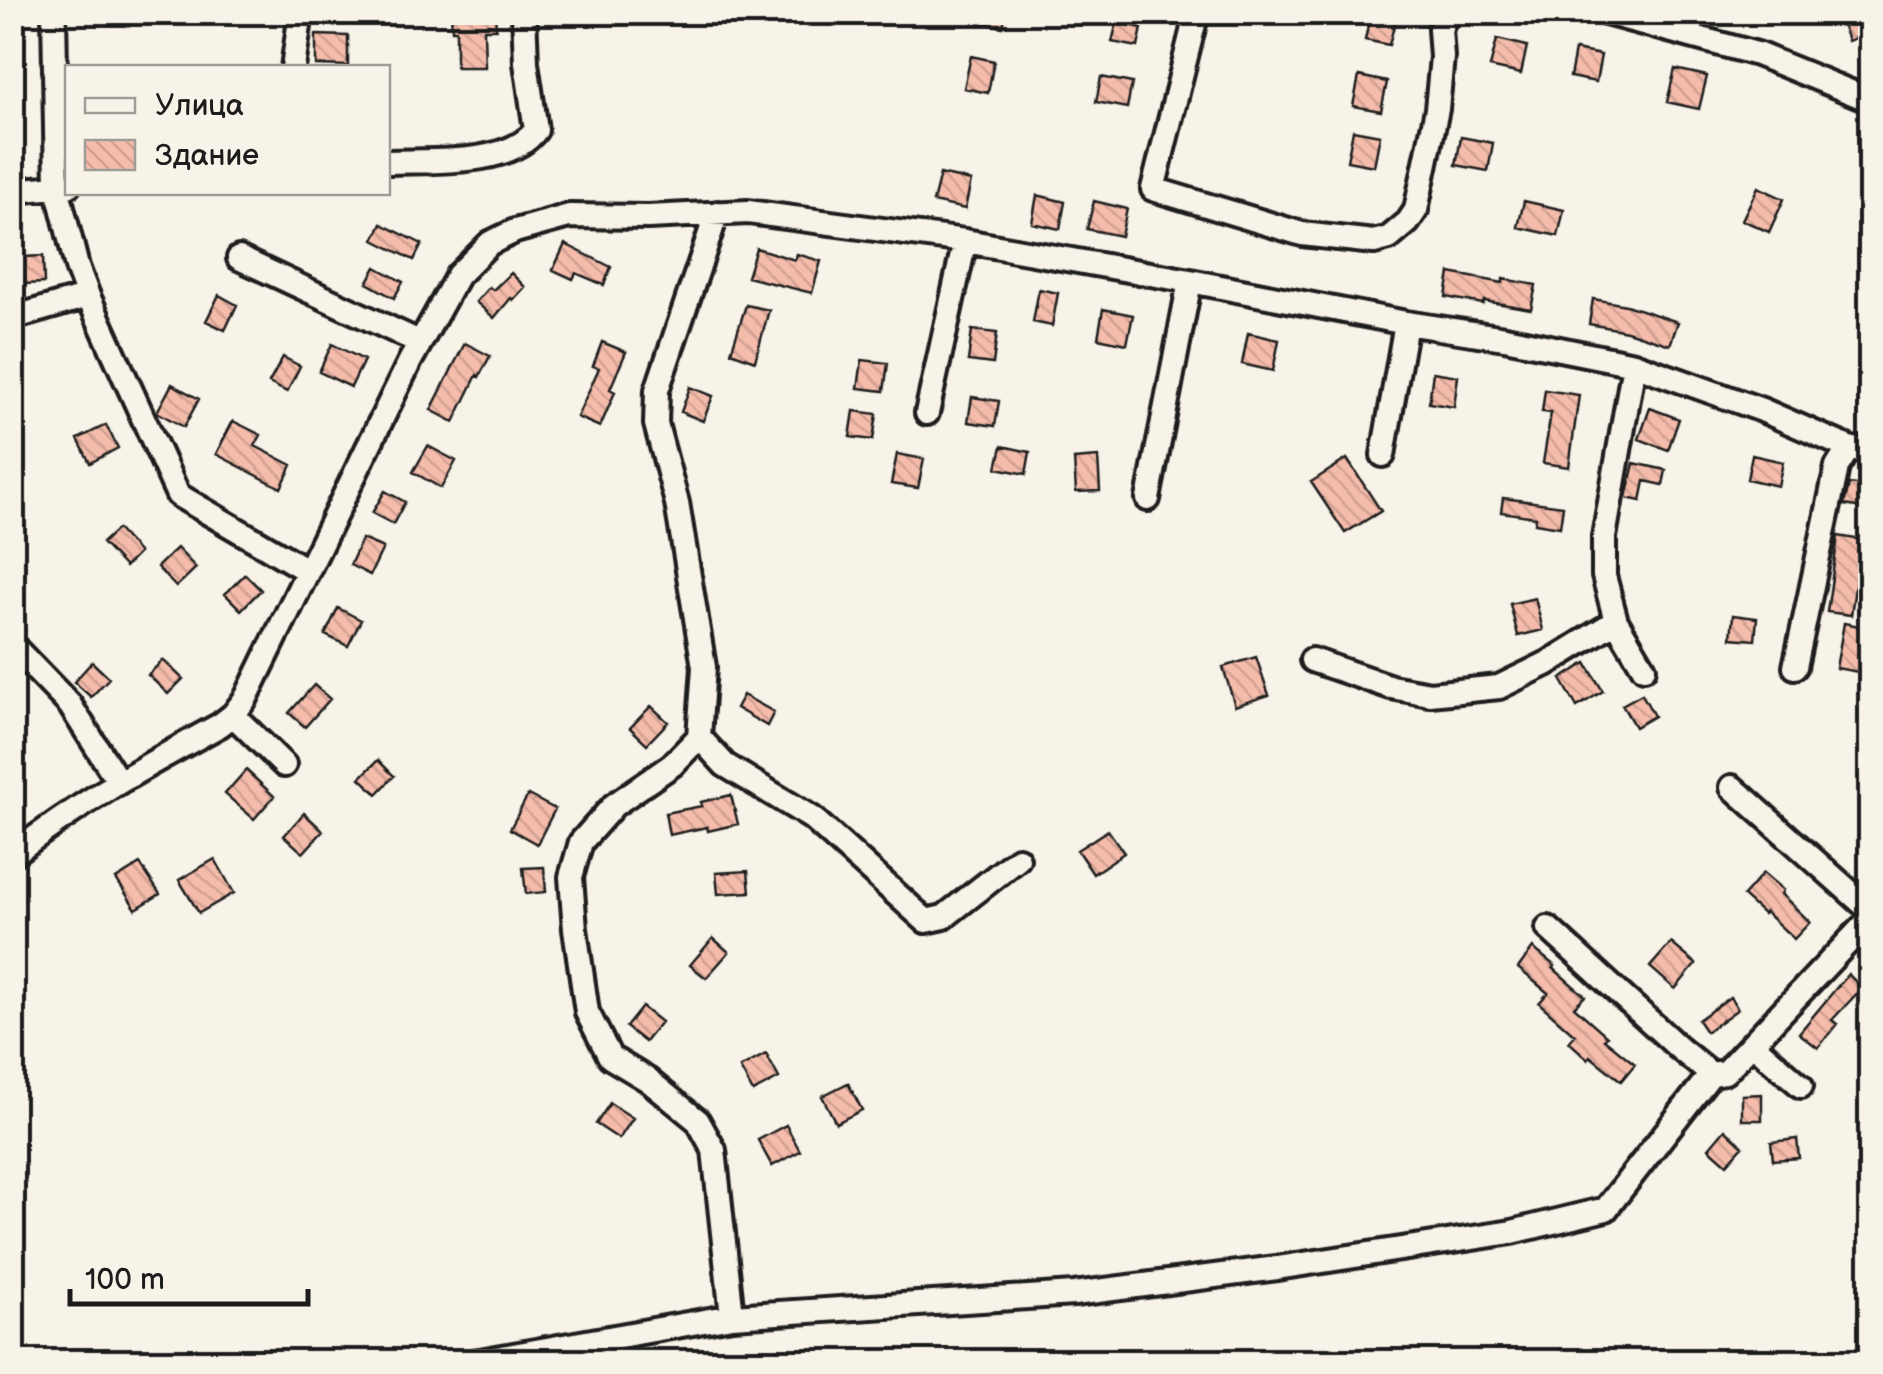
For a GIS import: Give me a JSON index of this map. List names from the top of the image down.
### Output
{
  "legend": ["Улица", "Здание"],
  "scale_bar": "100 m"
}
